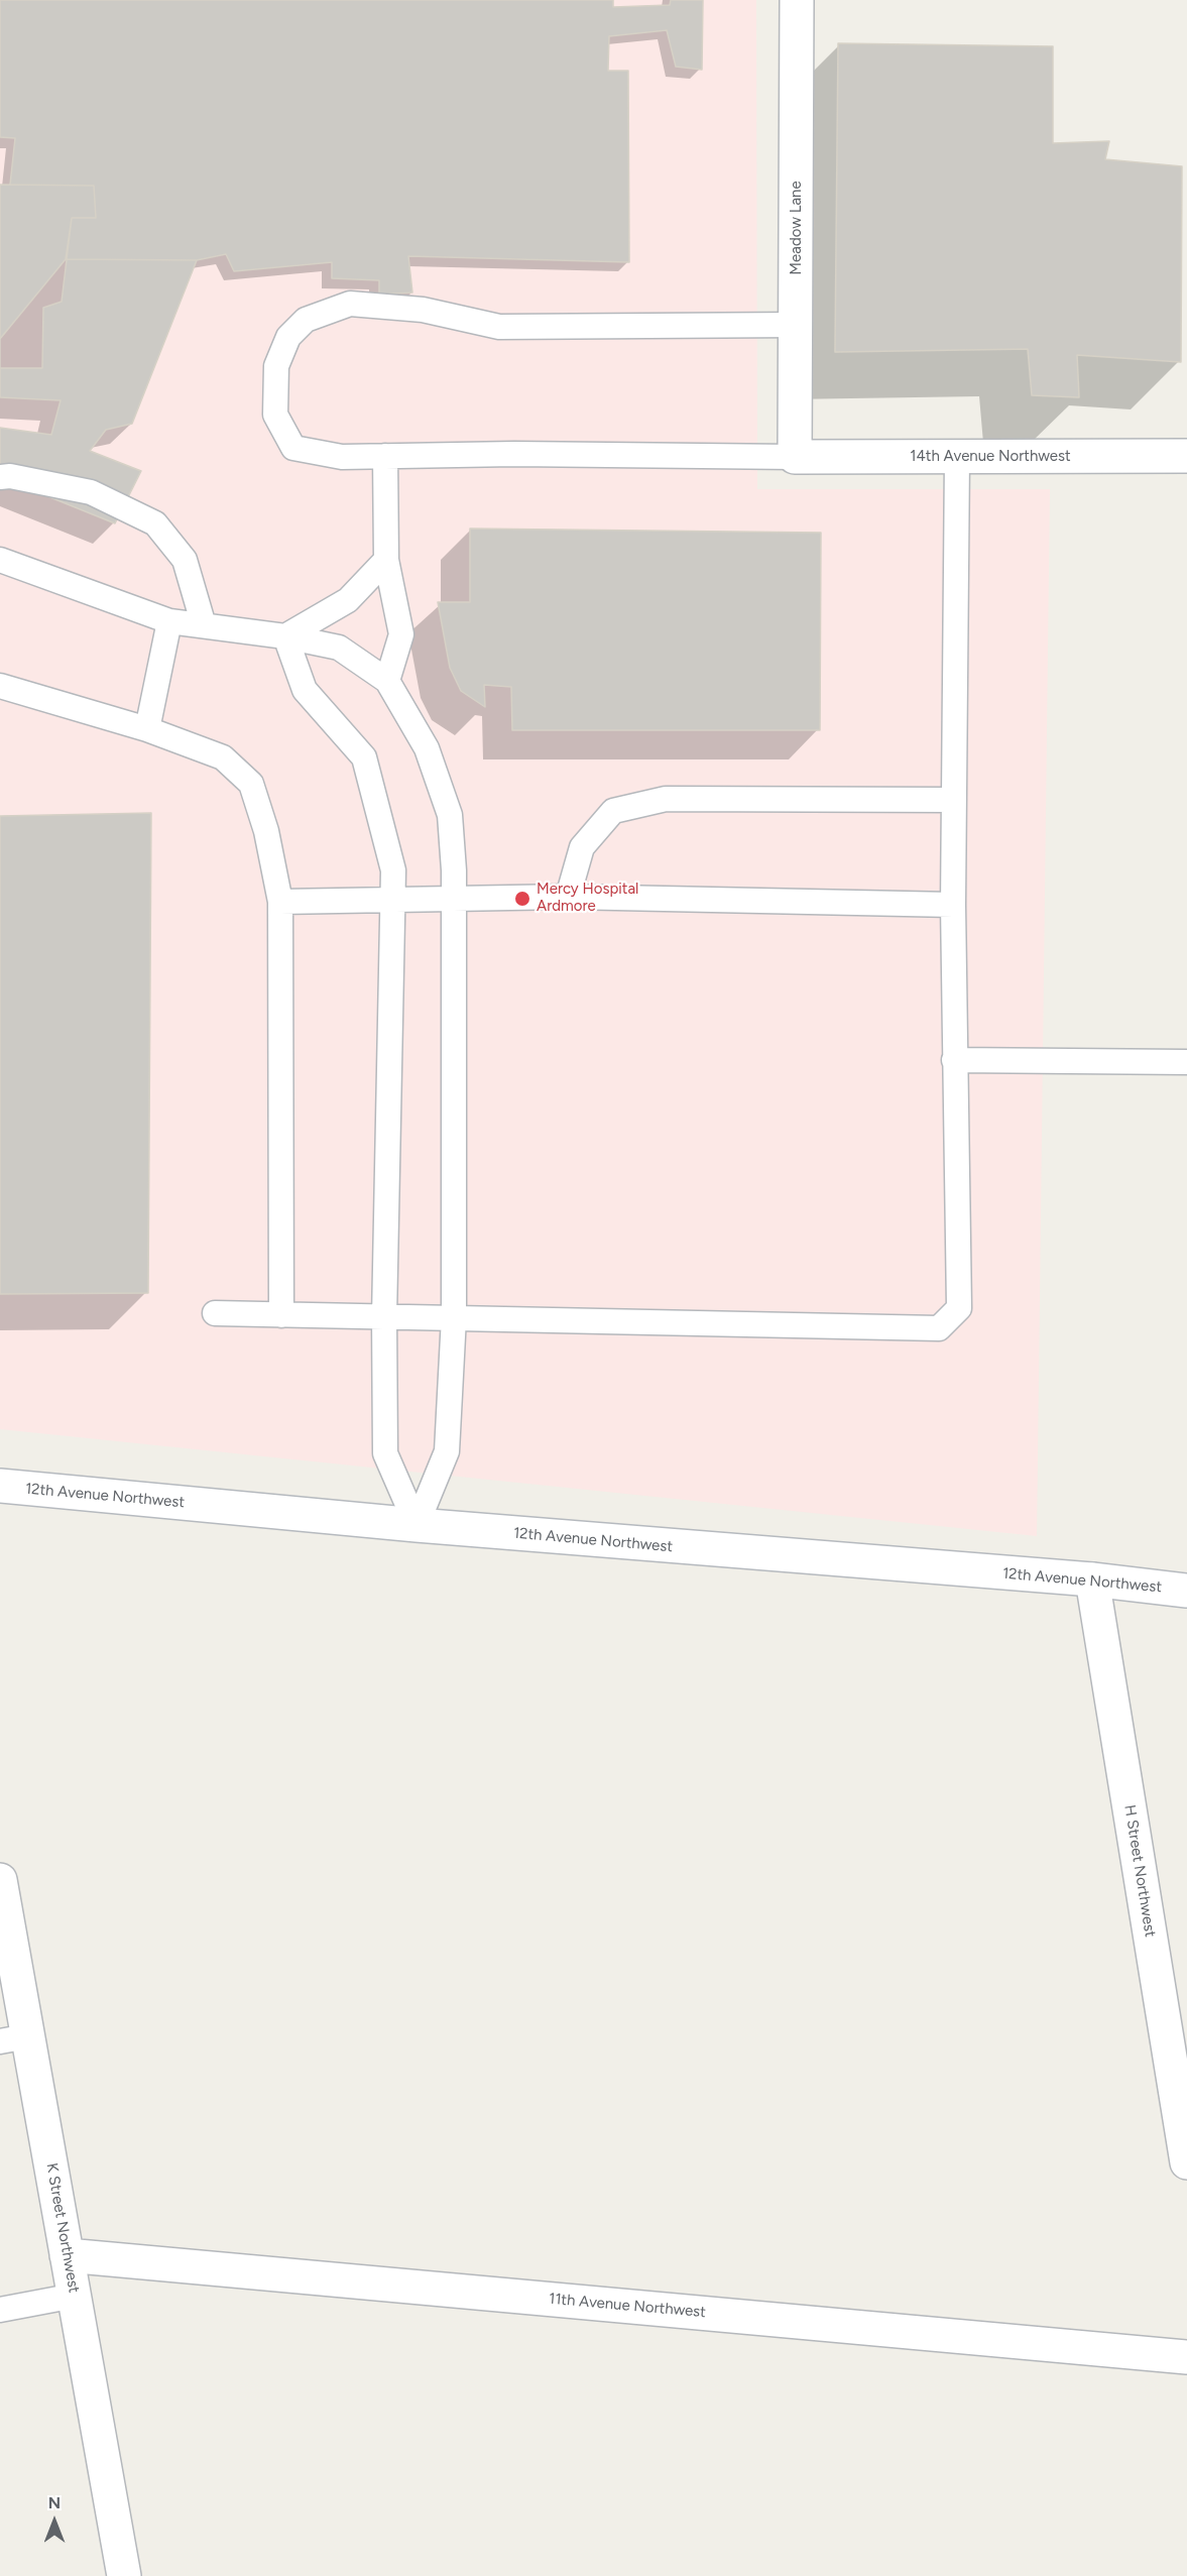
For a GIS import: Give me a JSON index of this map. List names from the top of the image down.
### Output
{
  "streets": {
    "street": [
      "Meadow Lane",
      "14th Avenue Northwest",
      "12th Avenue Northwest",
      "H Street Northwest",
      "K Street Northwest",
      "11th Avenue Northwest"
    ]
  },
  "crossings": [
    ["Meadow Lane", "14th Avenue Northwest"],
    ["12th Avenue Northwest", "H Street Northwest"],
    ["K Street Northwest", "11th Avenue Northwest"]
  ],
  "places": ["Mercy Hospital Ardmore"],
  "north": "top"
}
